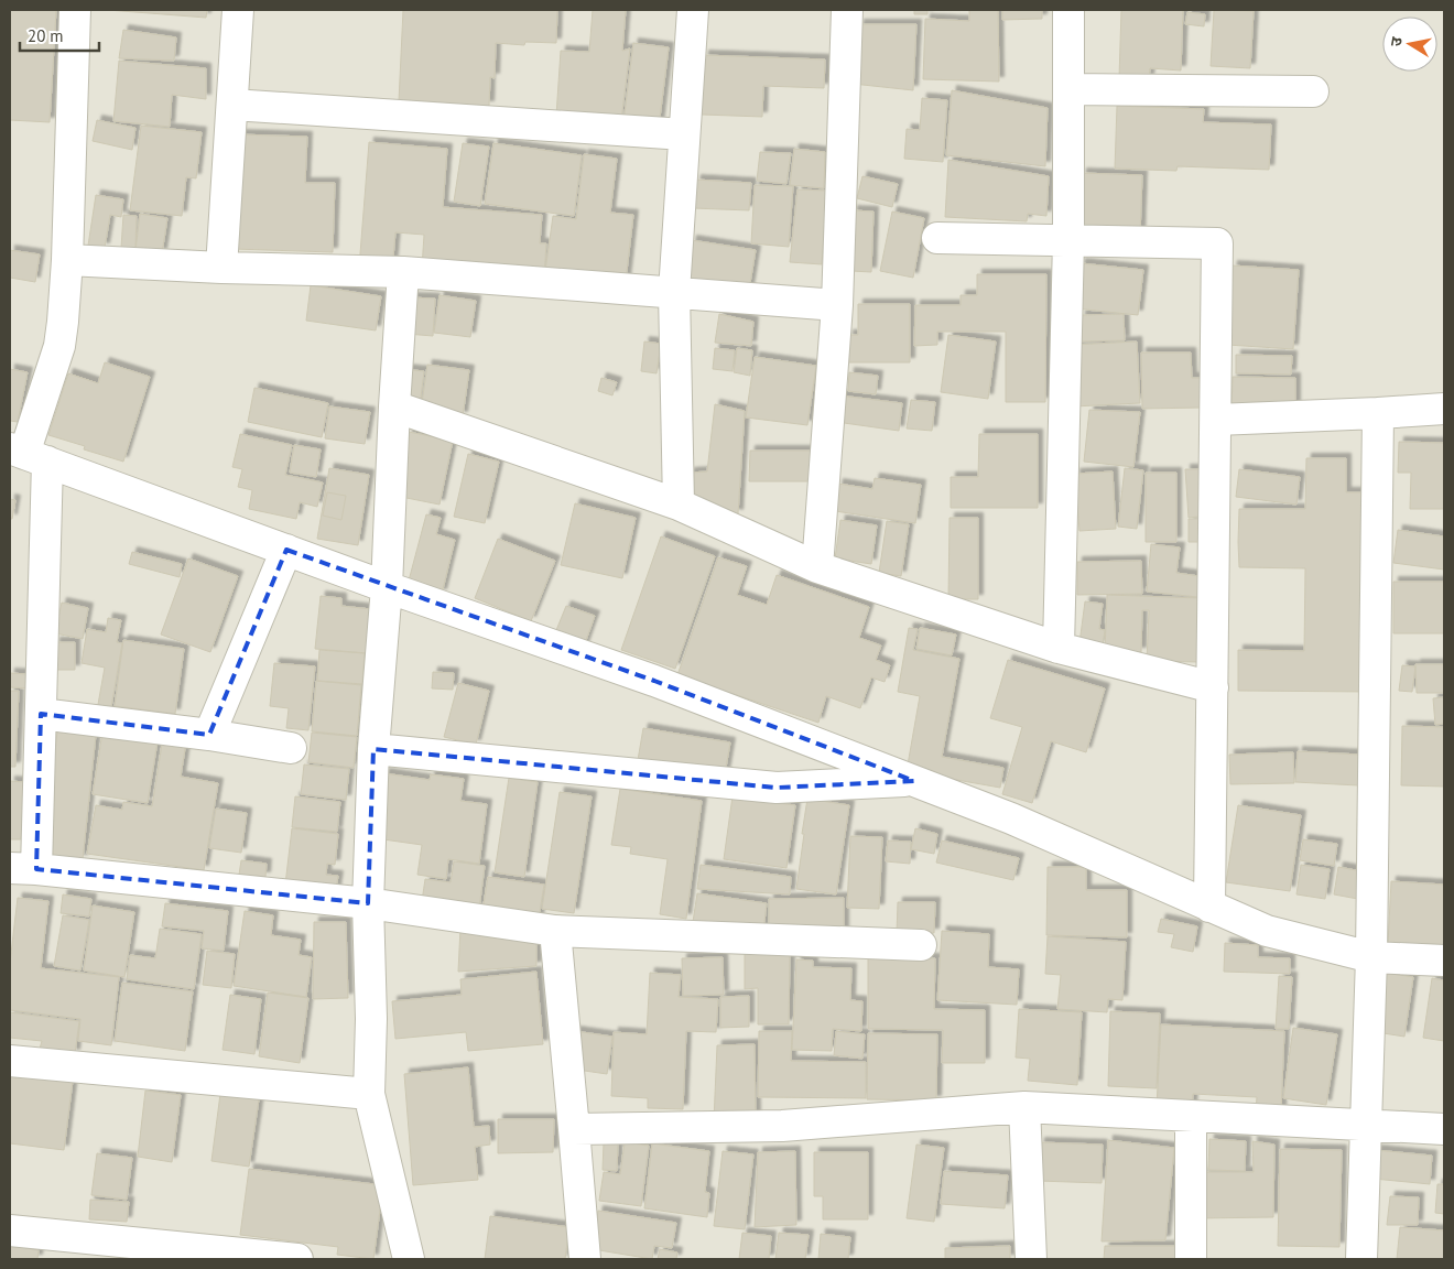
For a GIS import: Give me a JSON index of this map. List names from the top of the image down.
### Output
{
  "scale_bar": "20 m",
  "north": "left"
}
